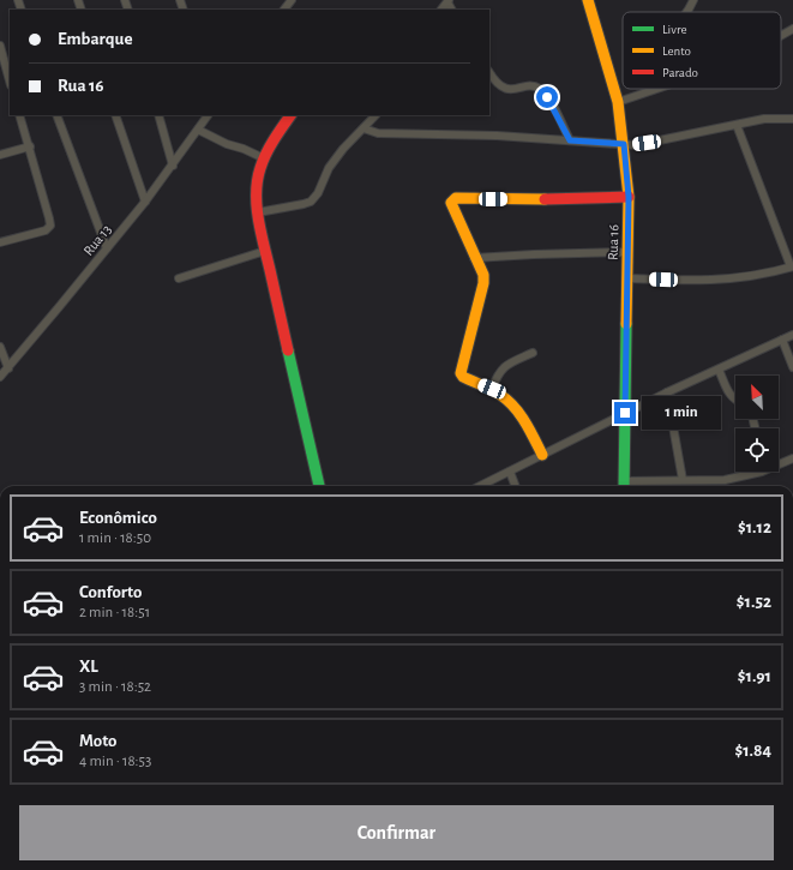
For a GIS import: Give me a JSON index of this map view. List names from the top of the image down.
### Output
{
  "streets": {
    "street": ["Rua 13", "Rua 16"]
  },
  "legend": ["Livre", "Lento", "Parado"],
  "north": "top left",
  "page": {
    "banner": ["Embarque", "Rua 16"],
    "bubble": "1 min",
    "list": [
      {
        "name": "Econômico",
        "note": "1 min · 18:50",
        "value": "$1.12"
      },
      {
        "name": "Conforto",
        "note": "2 min · 18:51",
        "value": "$1.52"
      },
      {
        "name": "XL",
        "note": "3 min · 18:52",
        "value": "$1.91"
      },
      {
        "name": "Moto",
        "note": "4 min · 18:53",
        "value": "$1.84"
      }
    ],
    "buttons": "Confirmar"
  }
}
